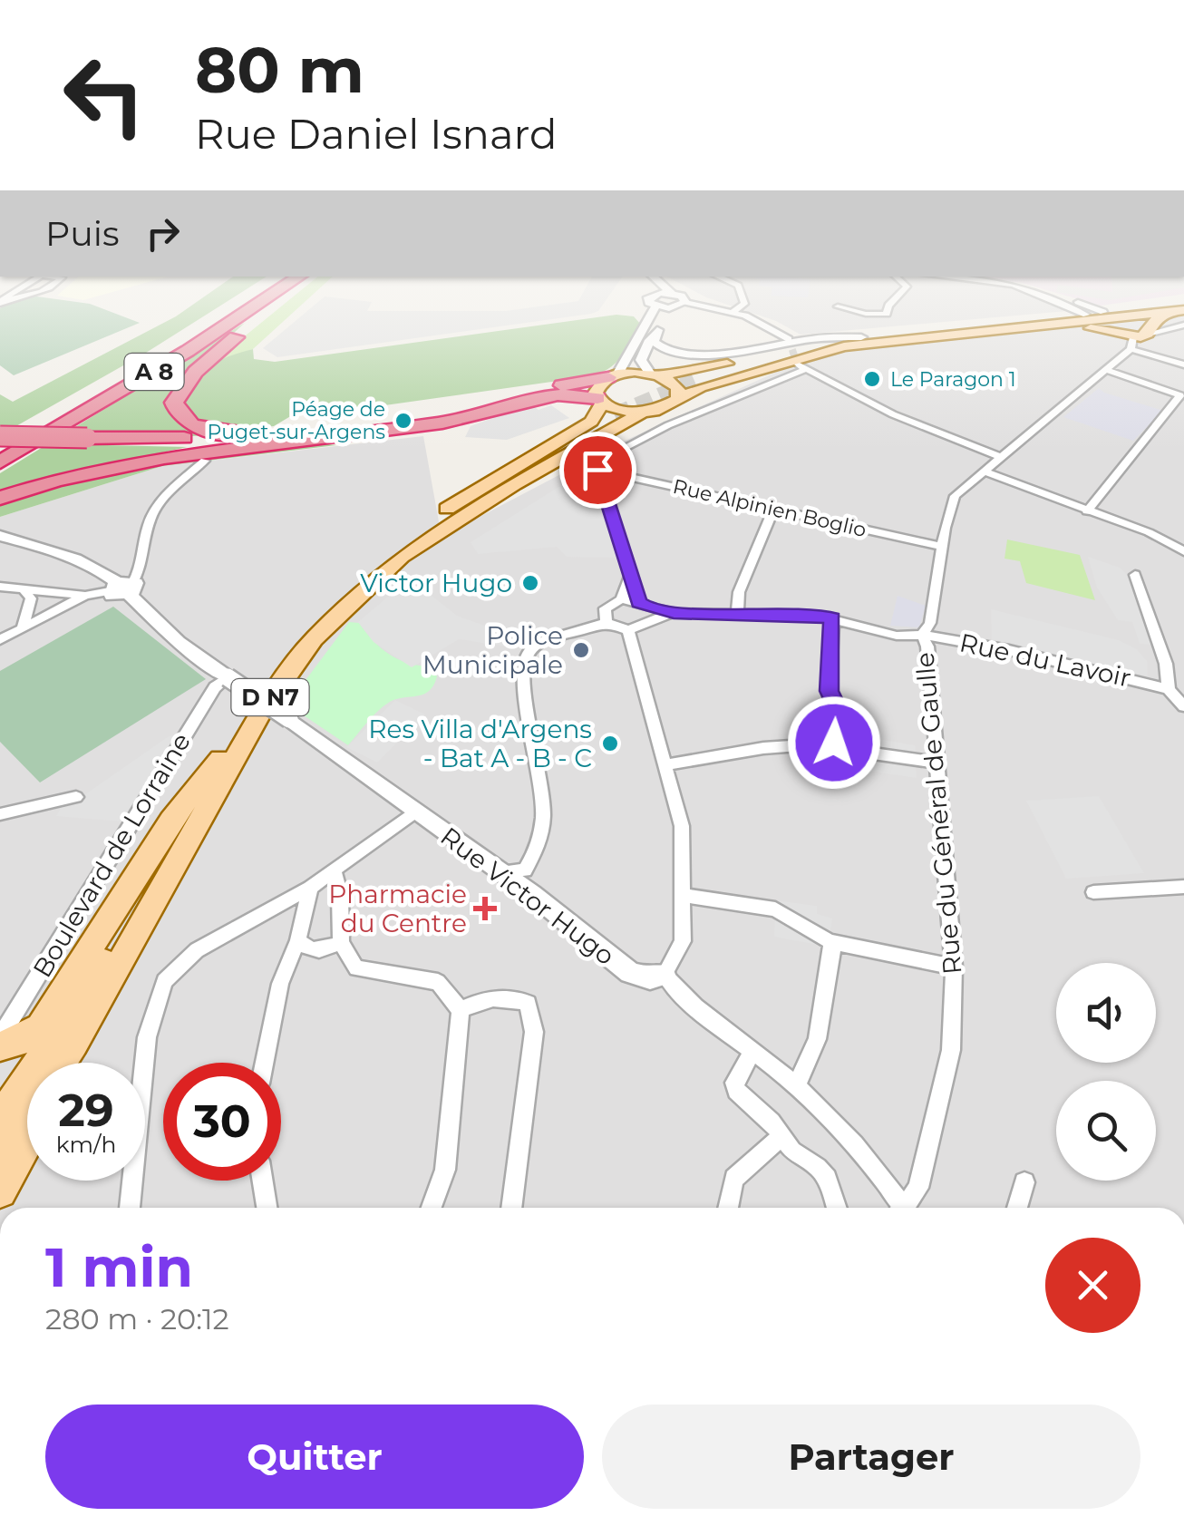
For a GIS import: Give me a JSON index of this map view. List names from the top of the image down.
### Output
{
  "streets": {
    "highway": ["A 8"],
    "main road": ["D N7"],
    "street": [
      "Rue Alpinien Boglio",
      "Rue du Lavoir",
      "Rue du Général de Gaulle",
      "Boulevard de Lorraine",
      "Rue Victor Hugo"
    ]
  },
  "crossings": [
    ["Rue Alpinien Boglio", "Rue du Général de Gaulle"],
    ["Rue du Lavoir", "Rue du Général de Gaulle"],
    ["Boulevard de Lorraine", "Rue Victor Hugo"]
  ],
  "places": {
    "other": [
      "Le Paragon 1",
      "Péage de Puget-sur-Argens",
      "Victor Hugo",
      "Police Municipale",
      "Res Villa d'Argens - Bat A - B - C"
    ],
    "health": ["Pharmacie du Centre"]
  },
  "page": {
    "turn": ["80 m", "Rue Daniel Isnard"],
    "then": "Puis",
    "speed": "29 km/h",
    "limit": "30",
    "heading": ["1 min", "280 m · 20:12"],
    "buttons": ["Quitter", "Partager"]
  }
}
